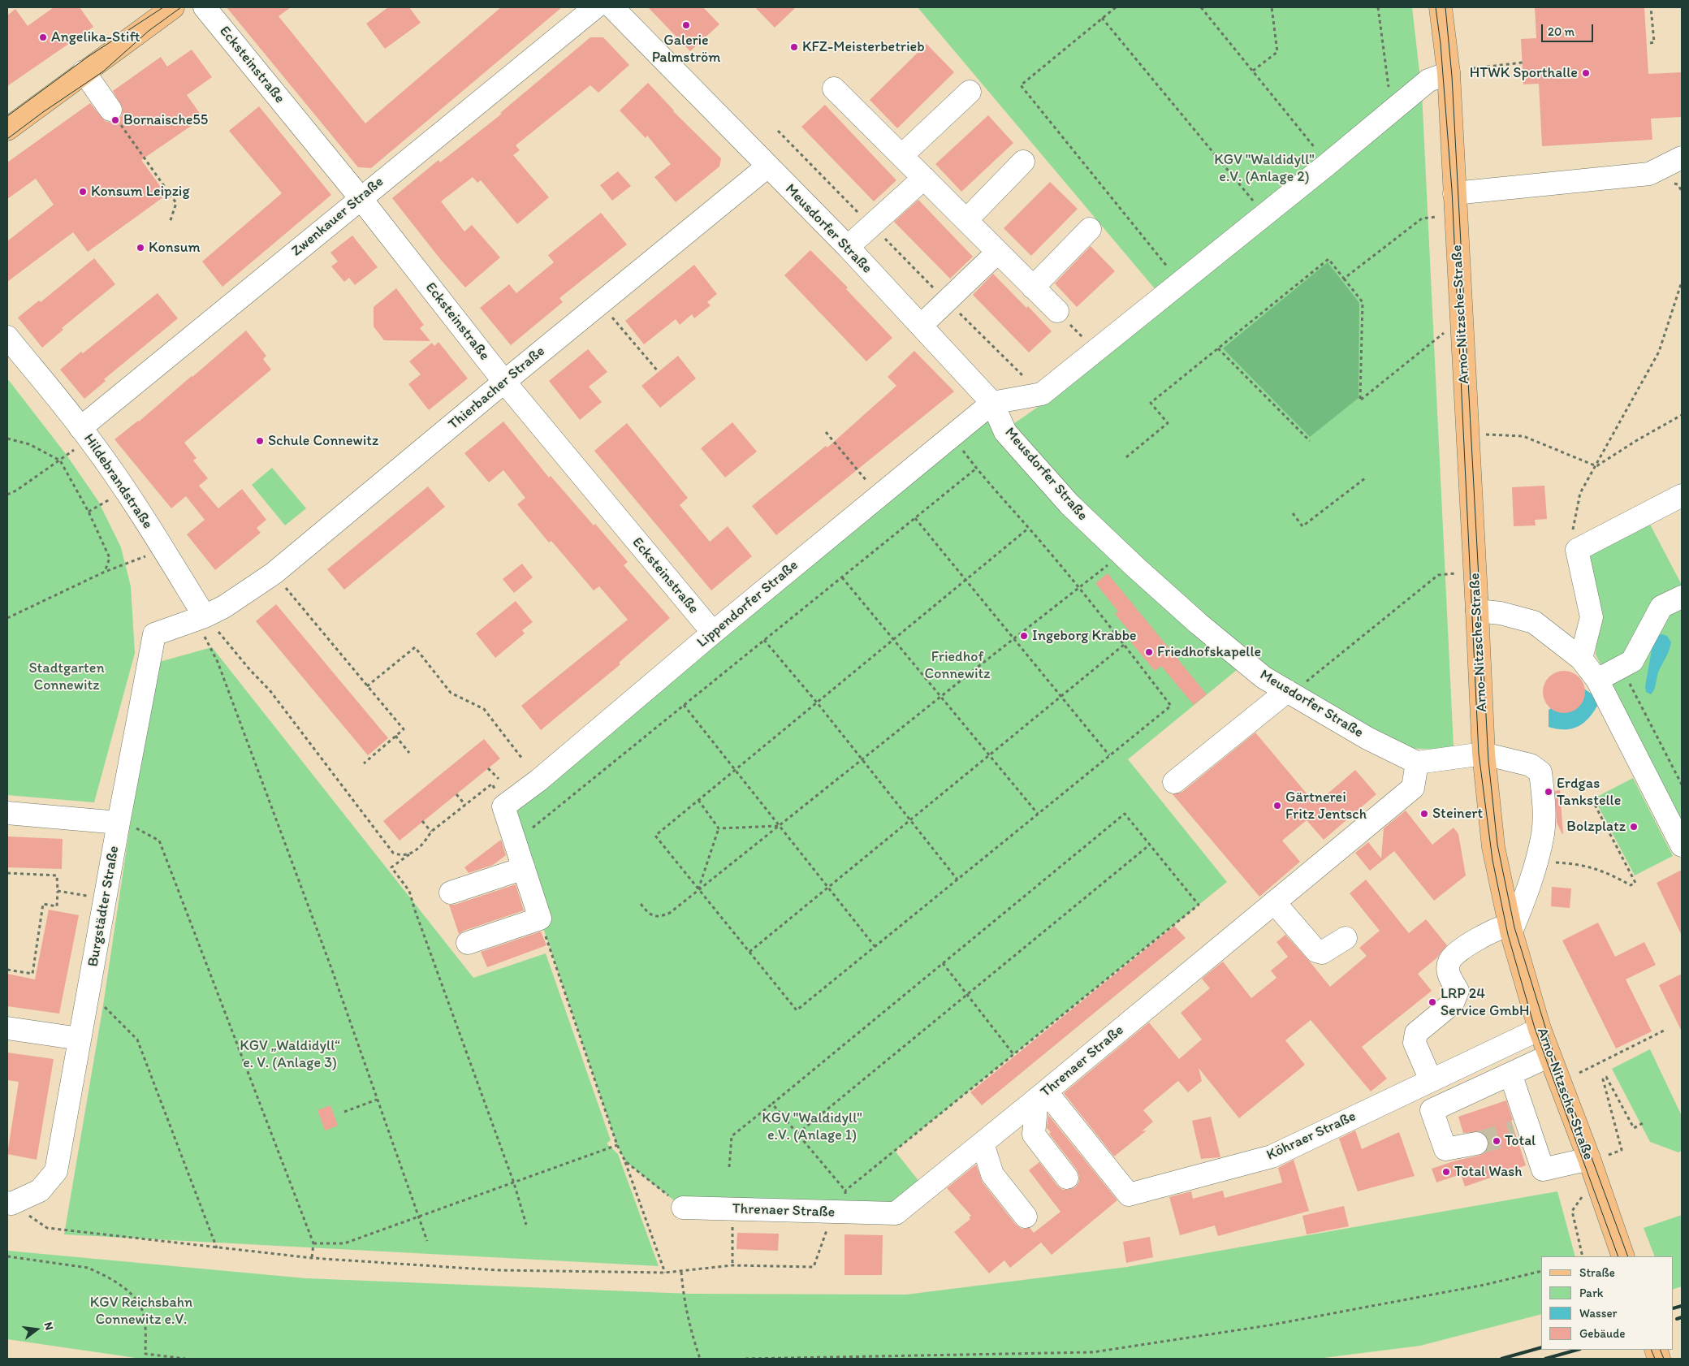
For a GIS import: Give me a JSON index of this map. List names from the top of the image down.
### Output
{
  "streets": {
    "main road": ["Arno-Nitzsche-Straße"],
    "street": [
      "Ecksteinstraße",
      "Zwenkauer Straße",
      "Meusdorfer Straße",
      "Thierbacher Straße",
      "Hildebrandstraße",
      "Lippendorfer Straße",
      "Burgstädter Straße",
      "Threnaer Straße",
      "Köhraer Straße"
    ]
  },
  "crossings": [
    ["Ecksteinstraße", "Zwenkauer Straße"],
    ["Ecksteinstraße", "Thierbacher Straße"],
    ["Ecksteinstraße", "Lippendorfer Straße"],
    ["Zwenkauer Straße", "Hildebrandstraße"],
    ["Meusdorfer Straße", "Thierbacher Straße"],
    ["Meusdorfer Straße", "Lippendorfer Straße"],
    ["Meusdorfer Straße", "Threnaer Straße"],
    ["Arno-Nitzsche-Straße", "Köhraer Straße"],
    ["Thierbacher Straße", "Hildebrandstraße"],
    ["Thierbacher Straße", "Burgstädter Straße"],
    ["Hildebrandstraße", "Burgstädter Straße"],
    ["Threnaer Straße", "Köhraer Straße"]
  ],
  "parks": [
    "KGV \"Waldidyll\" e.V. (Anlage 2)",
    "Friedhof Connewitz",
    "Stadtgarten Connewitz",
    "KGV „Waldidyll“ e. V. (Anlage 3)",
    "KGV \"Waldidyll\" e.V. (Anlage 1)",
    "KGV Reichsbahn Connewitz e.V."
  ],
  "places": [
    "Galerie Palmström",
    "Angelika-Stift",
    "KFZ-Meisterbetrieb",
    "HTWK Sporthalle",
    "Bornaische55",
    "Konsum Leipzig",
    "Konsum",
    "Schule Connewitz",
    "Ingeborg Krabbe",
    "Friedhofskapelle",
    "Erdgas Tankstelle",
    "Gärtnerei Fritz Jentsch",
    "Steinert",
    "Bolzplatz",
    "LRP 24 Service GmbH",
    "Total",
    "Total Wash"
  ],
  "legend": [
    "Straße",
    "Park",
    "Wasser",
    "Gebäude"
  ],
  "scale_bar": "20 m",
  "north": "right"
}
